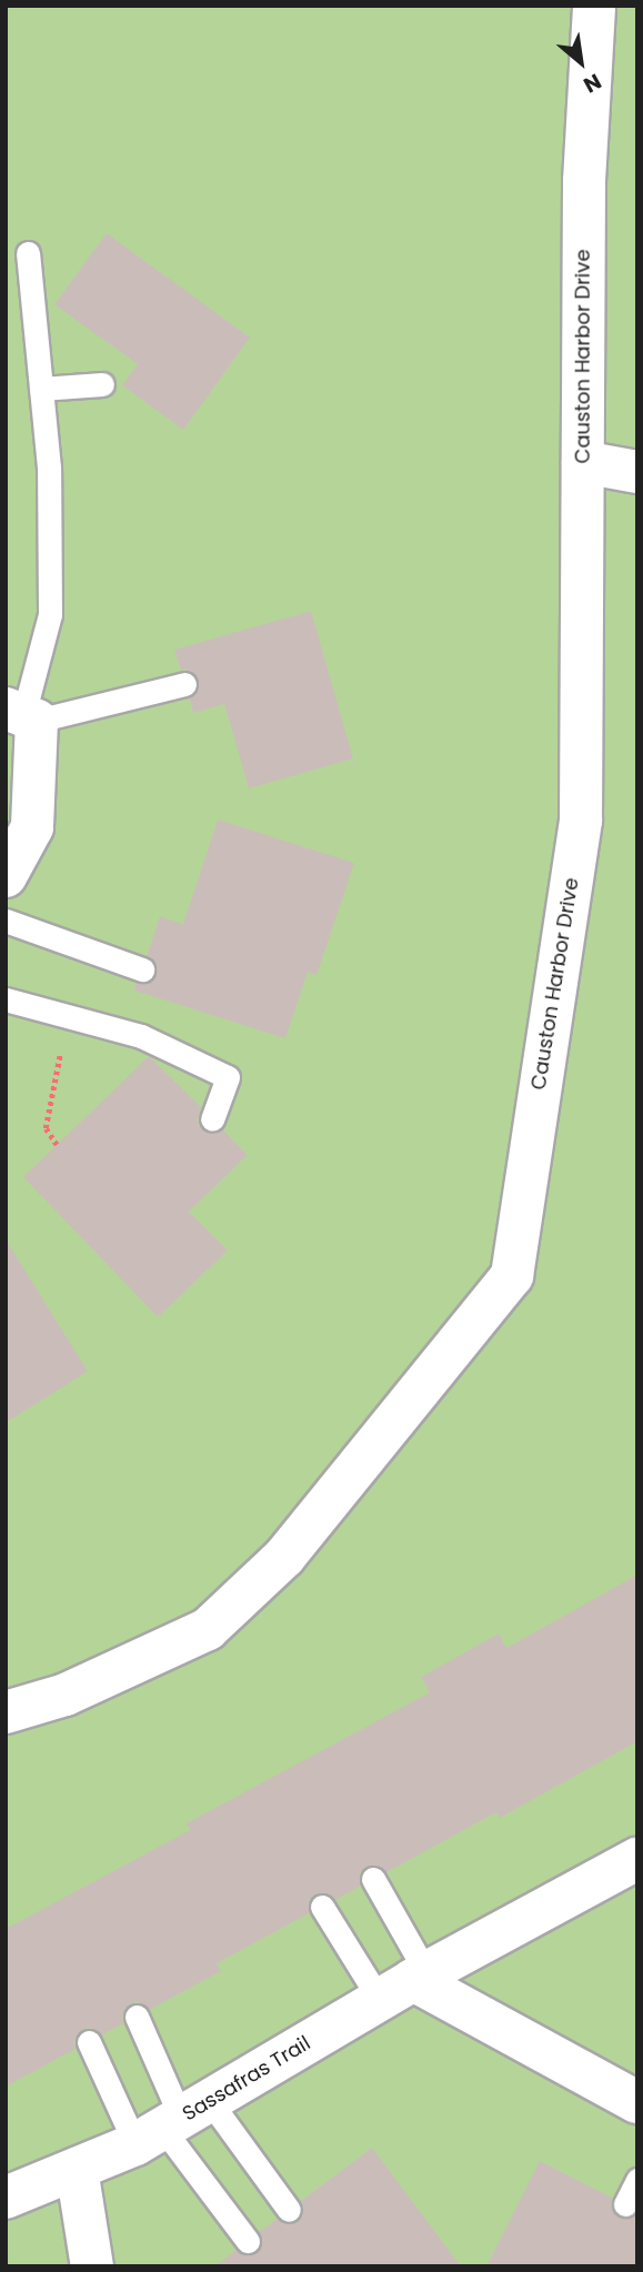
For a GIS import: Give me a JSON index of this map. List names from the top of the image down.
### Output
{
  "streets": {
    "street": ["Causton Harbor Drive", "Sassafras Trail"]
  },
  "north": "bottom right"
}
